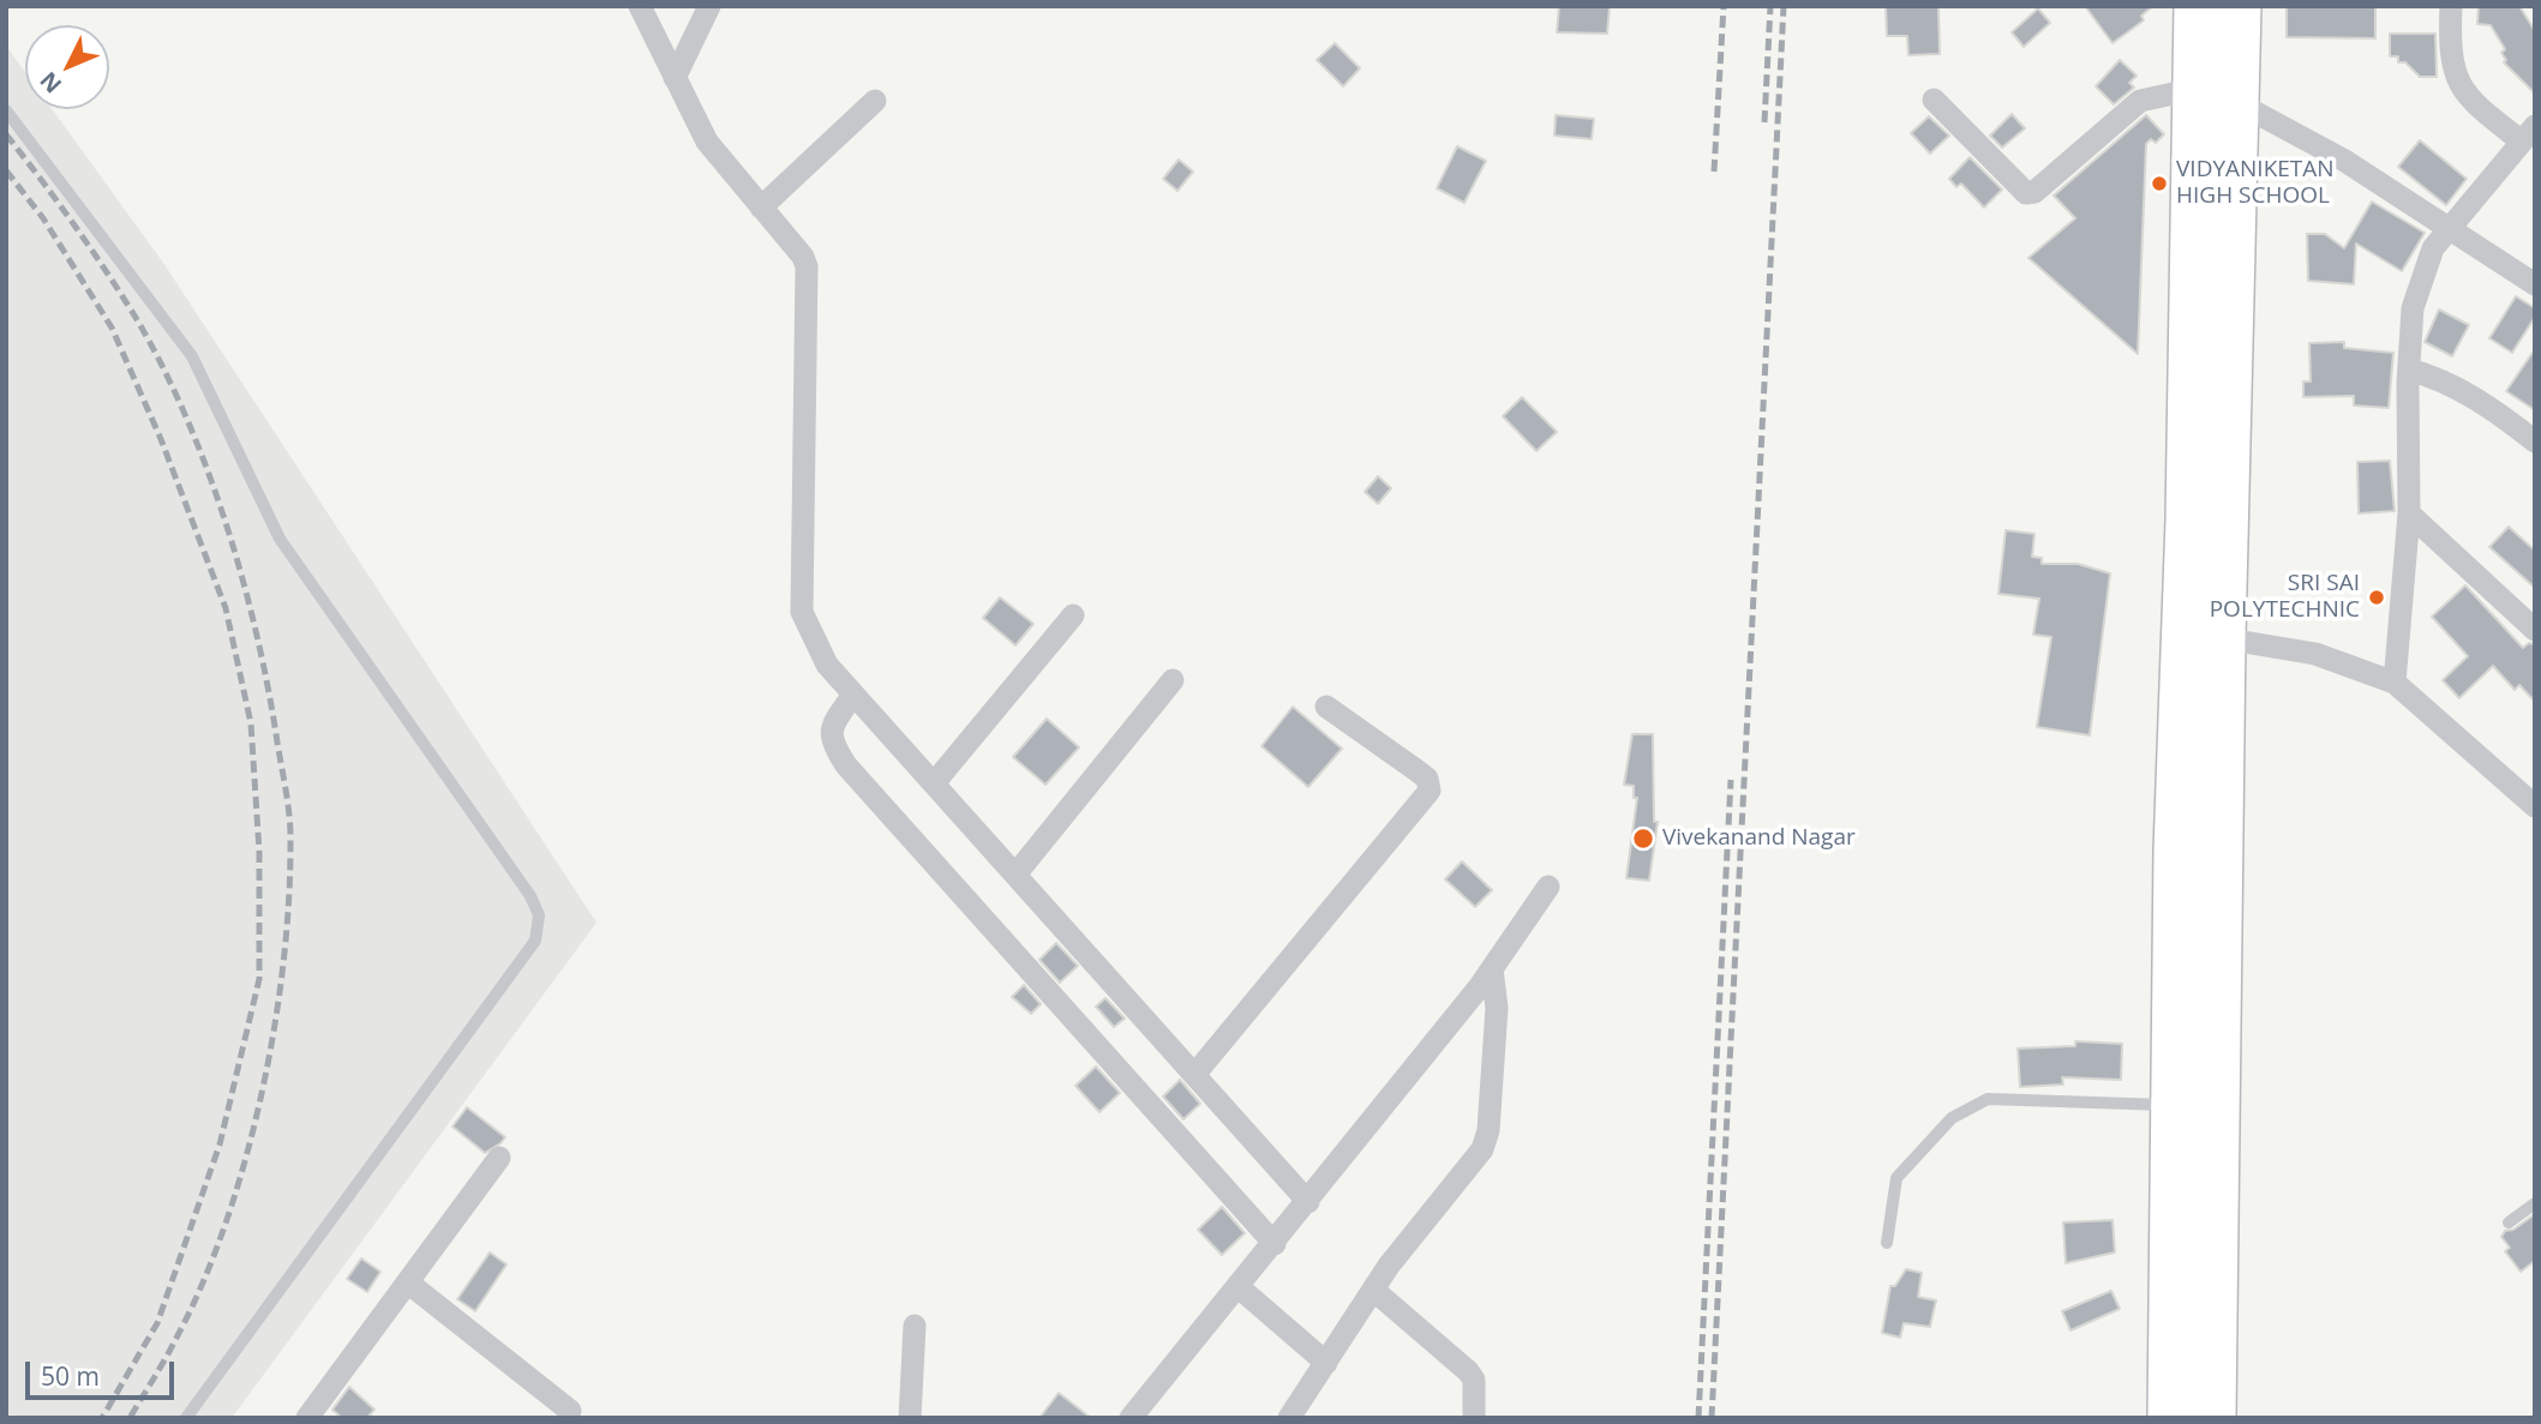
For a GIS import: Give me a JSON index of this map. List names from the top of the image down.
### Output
{
  "places": ["VIDYANIKETAN HIGH SCHOOL", "SRI SAI POLYTECHNIC", "Vivekanand Nagar"],
  "scale_bar": "50 m",
  "north": "bottom left"
}
